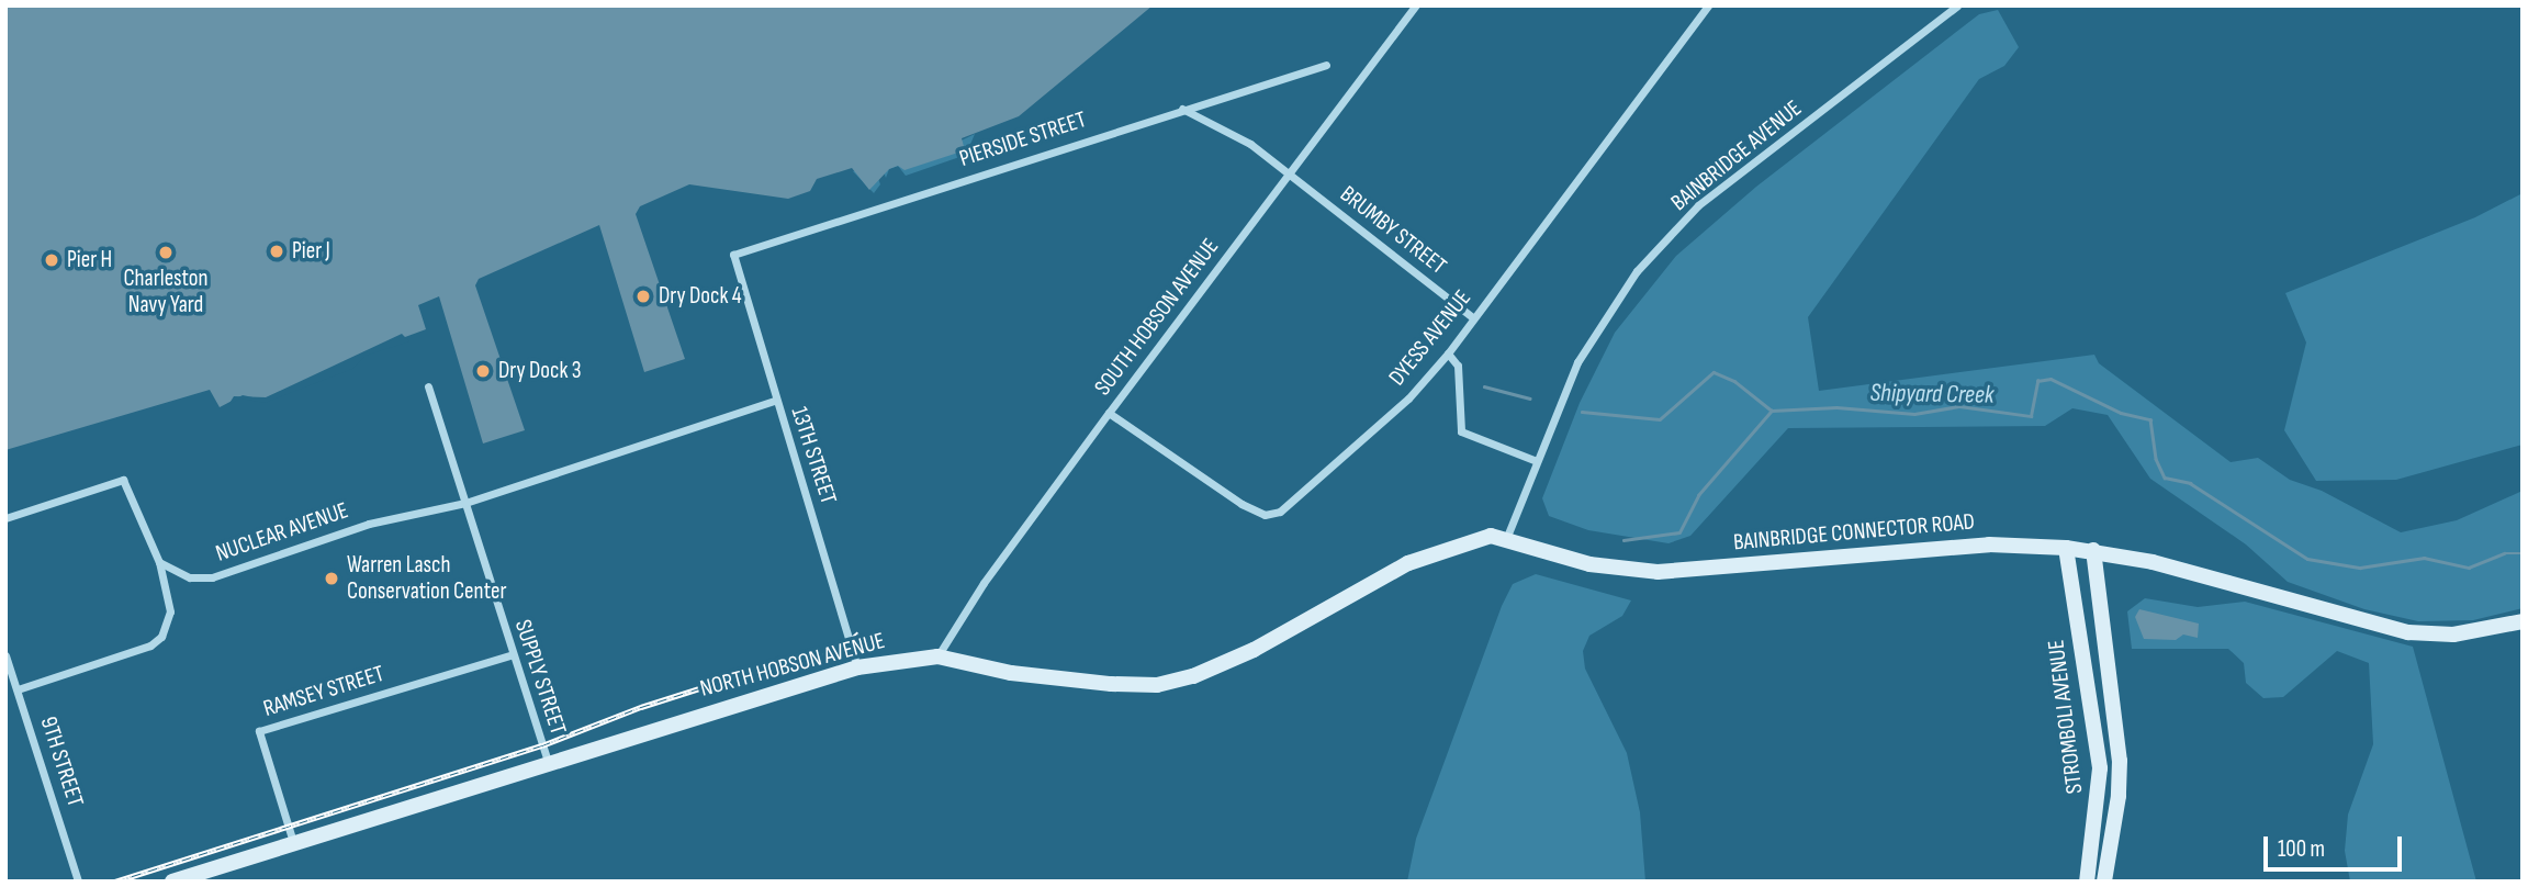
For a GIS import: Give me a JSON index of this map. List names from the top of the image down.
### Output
{
  "streets": {
    "street": [
      "PIERSIDE STREET",
      "BAINBRIDGE AVENUE",
      "BRUMBY STREET",
      "SOUTH HOBSON AVENUE",
      "DYESS AVENUE",
      "13TH STREET",
      "NUCLEAR AVENUE",
      "BAINBRIDGE CONNECTOR ROAD",
      "NORTH HOBSON AVENUE",
      "SUPPLY STREET",
      "RAMSEY STREET",
      "STROMBOLI AVENUE",
      "9TH STREET"
    ]
  },
  "crossings": [
    ["PIERSIDE STREET", "BRUMBY STREET"],
    ["PIERSIDE STREET", "13TH STREET"],
    ["BAINBRIDGE AVENUE", "BAINBRIDGE CONNECTOR ROAD"],
    ["BAINBRIDGE AVENUE", "NORTH HOBSON AVENUE"],
    ["BRUMBY STREET", "SOUTH HOBSON AVENUE"],
    ["BRUMBY STREET", "DYESS AVENUE"],
    ["SOUTH HOBSON AVENUE", "DYESS AVENUE"],
    ["SOUTH HOBSON AVENUE", "NORTH HOBSON AVENUE"],
    ["13TH STREET", "NORTH HOBSON AVENUE"],
    ["NUCLEAR AVENUE", "SUPPLY STREET"],
    ["BAINBRIDGE CONNECTOR ROAD", "NORTH HOBSON AVENUE"],
    ["BAINBRIDGE CONNECTOR ROAD", "STROMBOLI AVENUE"],
    ["NORTH HOBSON AVENUE", "SUPPLY STREET"],
    ["NORTH HOBSON AVENUE", "RAMSEY STREET"],
    ["SUPPLY STREET", "RAMSEY STREET"]
  ],
  "water": ["Shipyard Creek"],
  "places": [
    "Pier J",
    "Charleston Navy Yard",
    "Pier H",
    "Dry Dock 4",
    "Dry Dock 3",
    "Warren Lasch Conservation Center"
  ],
  "scale_bar": "100 m"
}
